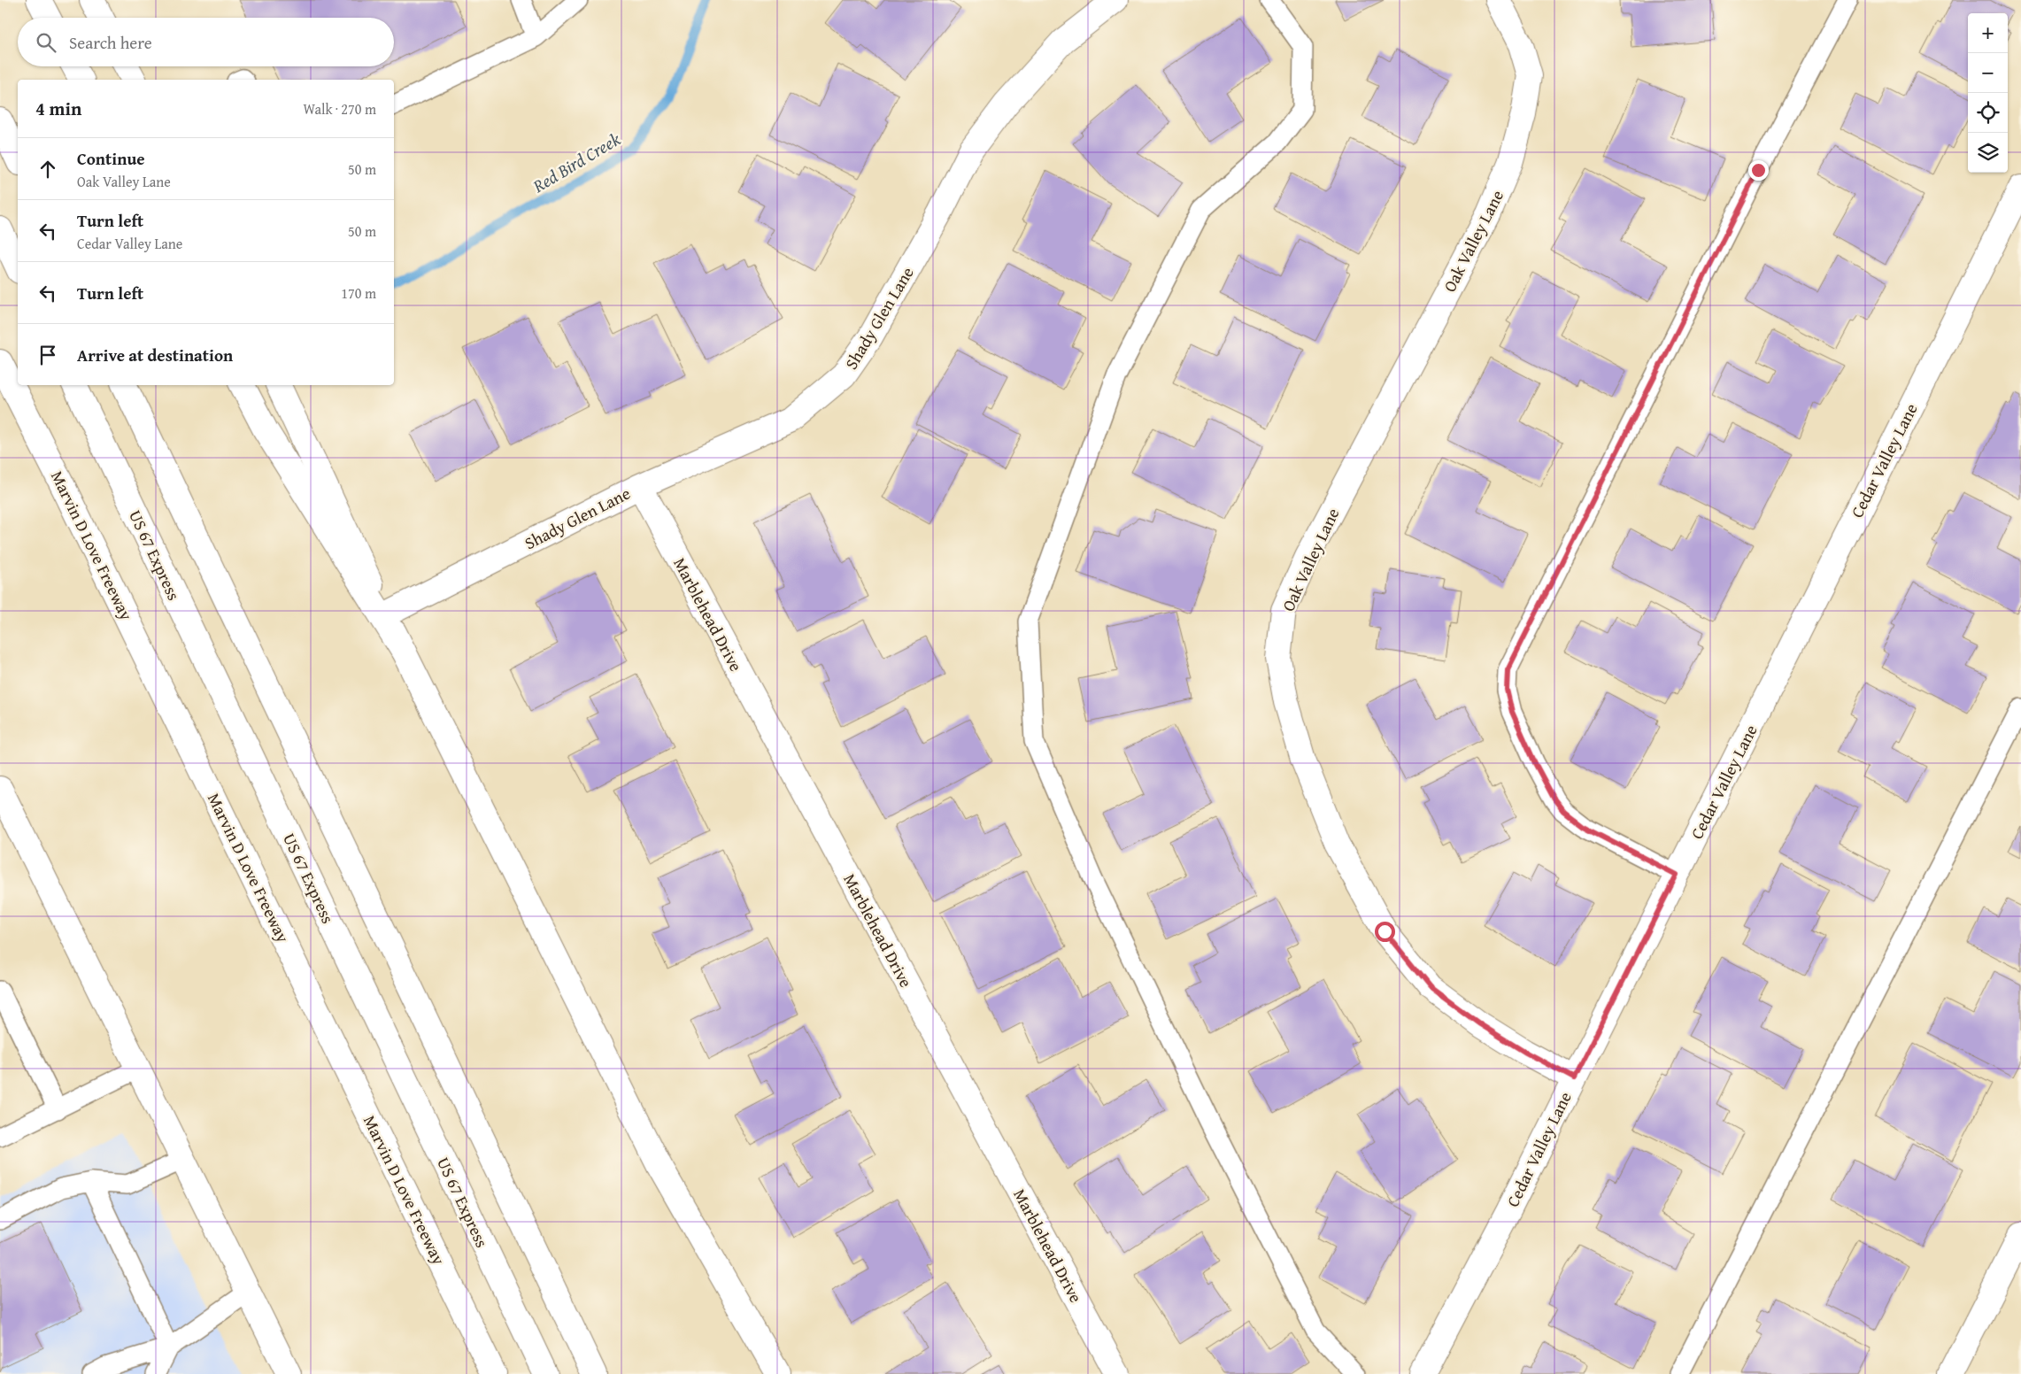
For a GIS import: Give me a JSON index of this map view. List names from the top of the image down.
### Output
{
  "streets": {
    "main road": [
      "Oak Valley Lane",
      "Shady Glen Lane",
      "Cedar Valley Lane",
      "Marvin D Love Freeway",
      "US 67 Express",
      "Marblehead Drive"
    ]
  },
  "crossings": [
    ["Oak Valley Lane", "Cedar Valley Lane"],
    ["Shady Glen Lane", "Marblehead Drive"]
  ],
  "water": ["Red Bird Creek"],
  "page": {
    "map_buttons": ["+", "−"],
    "search": "Search here",
    "heading": ["4 min", "Walk · 270 m"],
    "list": [
      ["Continue", "Oak Valley Lane", "50 m"],
      ["Turn left", "Cedar Valley Lane", "50 m"],
      ["Turn left", "170 m"],
      "Arrive at destination"
    ]
  }
}
